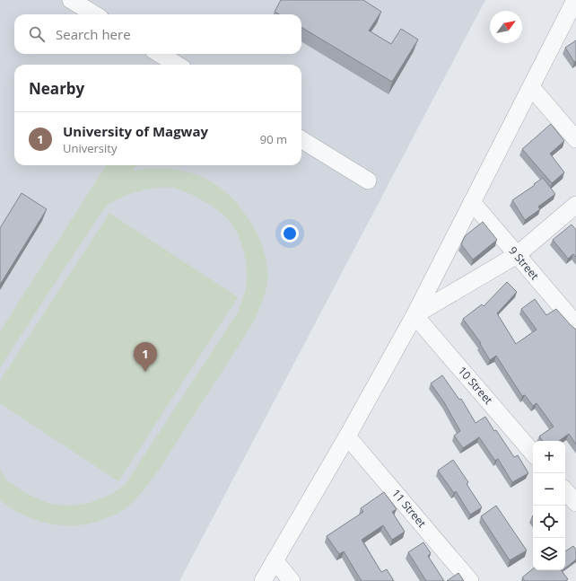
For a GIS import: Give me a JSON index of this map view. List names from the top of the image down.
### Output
{
  "streets": {
    "street": ["9 Street", "10 Street", "11 Street"]
  },
  "north": "top right",
  "page": {
    "search": "Search here",
    "heading": "Nearby",
    "list": [
      {
        "mark": "1",
        "name": "University of Magway",
        "note": "University",
        "value": "90 m"
      }
    ],
    "pins": "1",
    "map_buttons": ["+", "−"]
  }
}
